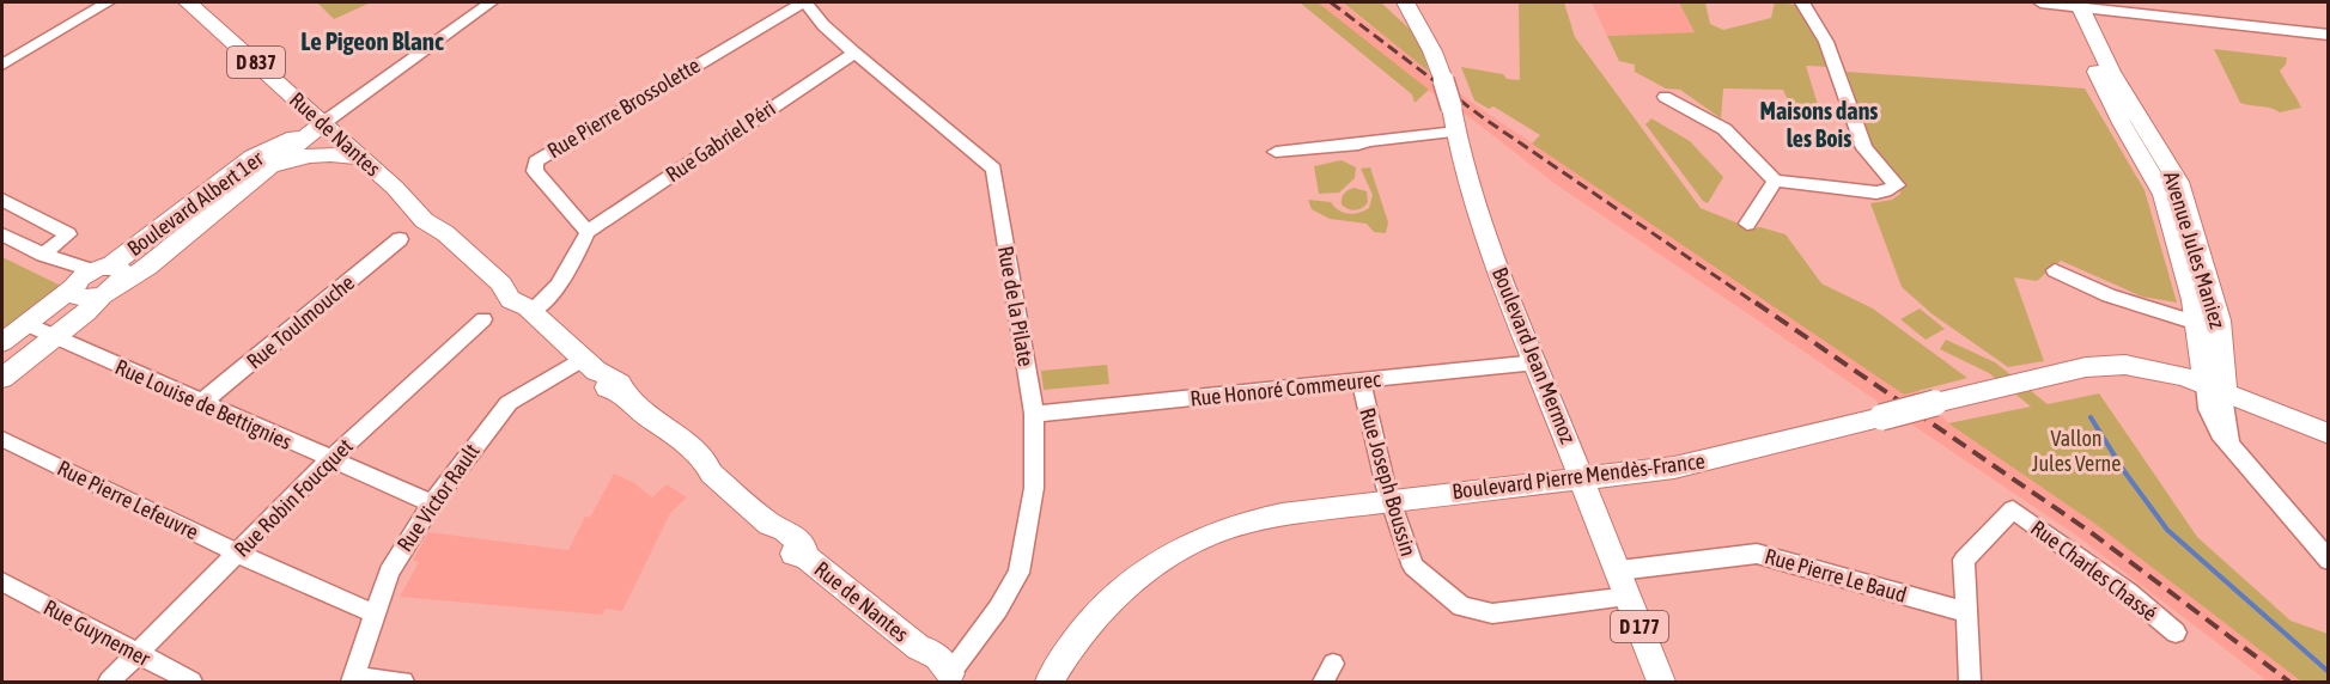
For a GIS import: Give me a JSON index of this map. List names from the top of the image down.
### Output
{
  "streets": {
    "main road": [
      "D 837",
      "Rue de Nantes",
      "Boulevard Albert 1er",
      "Avenue Jules Maniez",
      "Boulevard Jean Mermoz",
      "Boulevard Pierre Mendès-France",
      "D 177"
    ],
    "street": [
      "Rue Pierre Brossolette",
      "Rue Gabriel Péri",
      "Rue de la Pilate",
      "Rue Toulmouche",
      "Rue Honoré Commeurec",
      "Rue Louise de Bettignies",
      "Rue Joseph Boussin",
      "Rue Robin Foucquet",
      "Rue Victor Rault",
      "Rue Pierre Lefeuvre",
      "Rue Charles Chassé",
      "Rue Pierre Le Baud",
      "Rue Guynemer"
    ]
  },
  "crossings": [
    ["Rue Pierre Brossolette", "Rue Gabriel Péri"],
    ["Rue Pierre Brossolette", "Rue de la Pilate"],
    ["Rue de Nantes", "Boulevard Albert 1er"],
    ["Rue de Nantes", "Rue de la Pilate"],
    ["Rue de Nantes", "Rue Victor Rault"],
    ["Rue Gabriel Péri", "Rue de la Pilate"],
    ["Boulevard Albert 1er", "Rue Louise de Bettignies"],
    ["Avenue Jules Maniez", "Boulevard Pierre Mendès-France"],
    ["Rue de la Pilate", "Rue Honoré Commeurec"],
    ["Rue Toulmouche", "Rue Louise de Bettignies"],
    ["Boulevard Jean Mermoz", "Rue Honoré Commeurec"],
    ["Boulevard Jean Mermoz", "Boulevard Pierre Mendès-France"],
    ["Boulevard Jean Mermoz", "Rue Joseph Boussin"],
    ["Boulevard Jean Mermoz", "Rue Pierre Le Baud"],
    ["Rue Honoré Commeurec", "Rue Joseph Boussin"],
    ["Rue Louise de Bettignies", "Rue Robin Foucquet"],
    ["Rue Louise de Bettignies", "Rue Victor Rault"],
    ["Boulevard Pierre Mendès-France", "Rue Joseph Boussin"],
    ["Rue Robin Foucquet", "Rue Pierre Lefeuvre"],
    ["Rue Robin Foucquet", "Rue Guynemer"],
    ["Rue Victor Rault", "Rue Pierre Lefeuvre"],
    ["Rue Charles Chassé", "Rue Pierre Le Baud"]
  ],
  "districts": ["Le Pigeon Blanc", "Maisons dans les Bois"],
  "parks": ["Vallon Jules Verne"]
}
